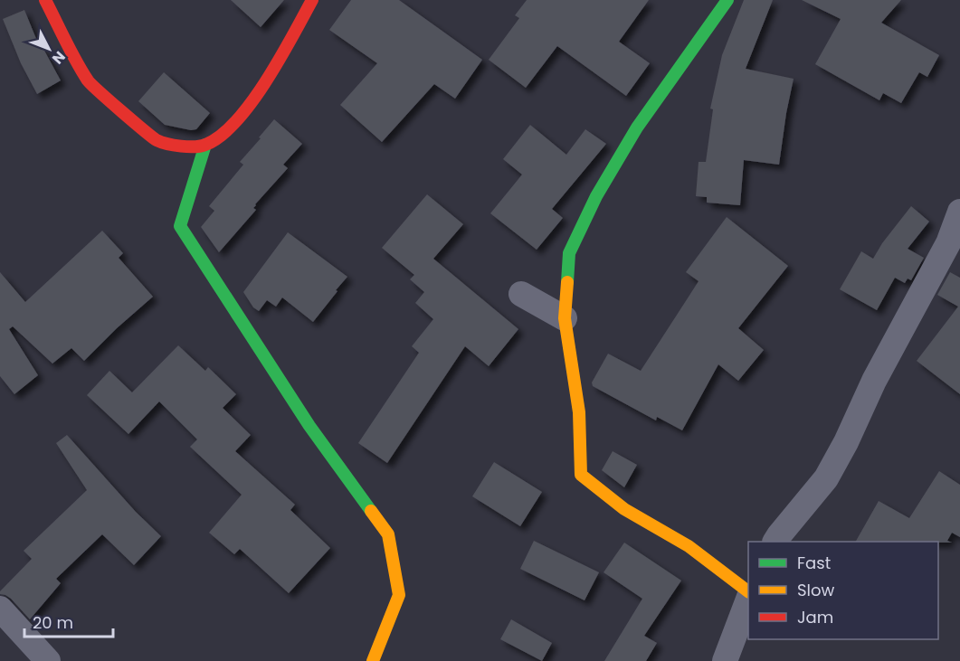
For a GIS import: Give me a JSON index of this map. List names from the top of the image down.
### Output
{
  "legend": ["Fast", "Slow", "Jam"],
  "scale_bar": "20 m",
  "north": "bottom right"
}
